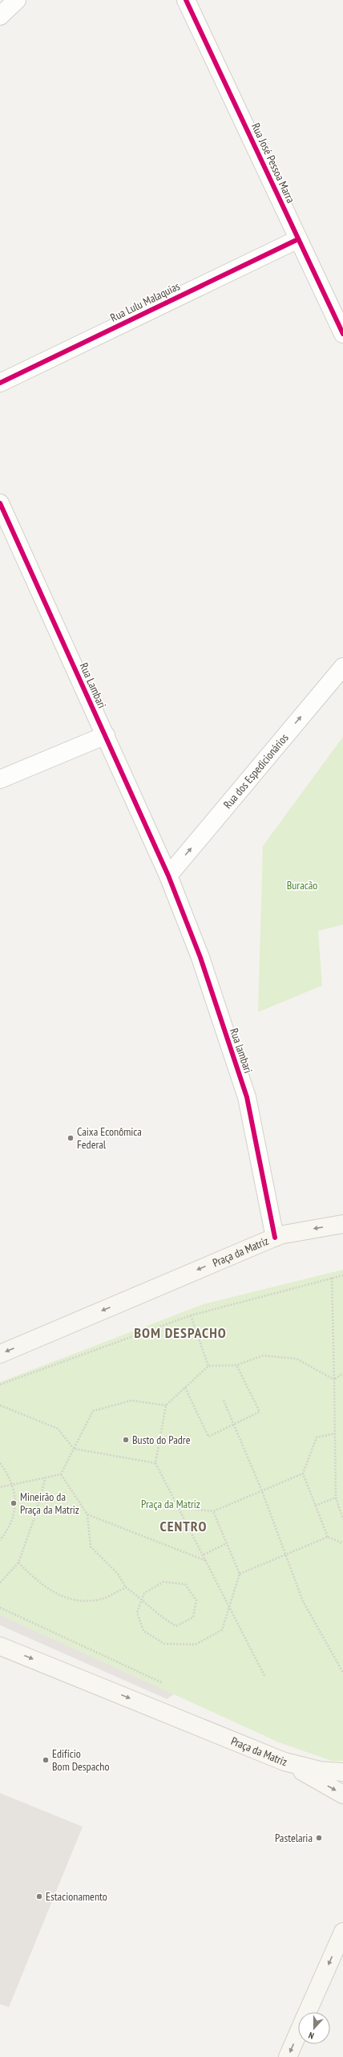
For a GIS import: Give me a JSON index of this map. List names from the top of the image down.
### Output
{
  "streets": {
    "main road": ["Praça da Matriz"],
    "street": [
      "Rua José Pessoa Marra",
      "Rua Lulu Malaquias",
      "Rua Lambari",
      "Rua dos Espedicionários",
      "Rua lambari"
    ]
  },
  "crossings": [
    ["Rua José Pessoa Marra", "Rua Lulu Malaquias"],
    ["Rua Lambari", "Rua dos Espedicionários"],
    ["Rua Lambari", "Rua lambari"],
    ["Rua dos Espedicionários", "Rua lambari"],
    ["Rua lambari", "Praça da Matriz"]
  ],
  "one_way": ["Rua dos Espedicionários"],
  "districts": ["BOM DESPACHO", "CENTRO"],
  "parks": ["Buracão", "Praça da Matriz"],
  "places": [
    "Caixa Econômica Federal",
    "Busto do Padre",
    "Mineirão da Praça da Matriz",
    "Edifício Bom Despacho",
    "Pastelaria",
    "Estacionamento"
  ],
  "north": "bottom"
}
